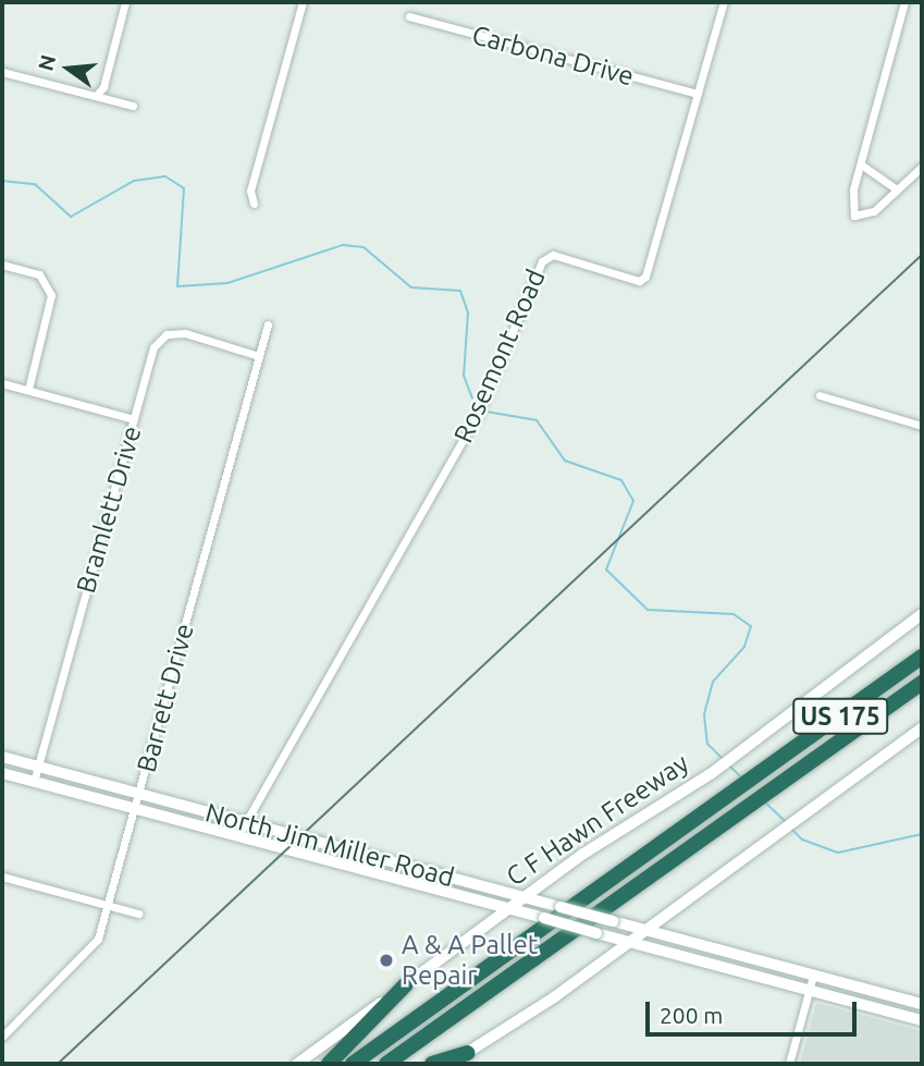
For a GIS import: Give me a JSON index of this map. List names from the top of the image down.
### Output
{
  "streets": {
    "highway": ["US 175", "C F Hawn Freeway"],
    "main road": ["North Jim Miller Road"],
    "street": [
      "Carbona Drive",
      "Rosemont Road",
      "Bramlett Drive",
      "Barrett Drive"
    ]
  },
  "crossings": [
    ["Carbona Drive", "Rosemont Road"],
    ["Rosemont Road", "North Jim Miller Road"],
    ["Bramlett Drive", "Barrett Drive"],
    ["Bramlett Drive", "North Jim Miller Road"],
    ["Barrett Drive", "North Jim Miller Road"],
    ["C F Hawn Freeway", "North Jim Miller Road"]
  ],
  "places": ["A & A Pallet Repair"],
  "scale_bar": "200 m",
  "north": "left"
}
